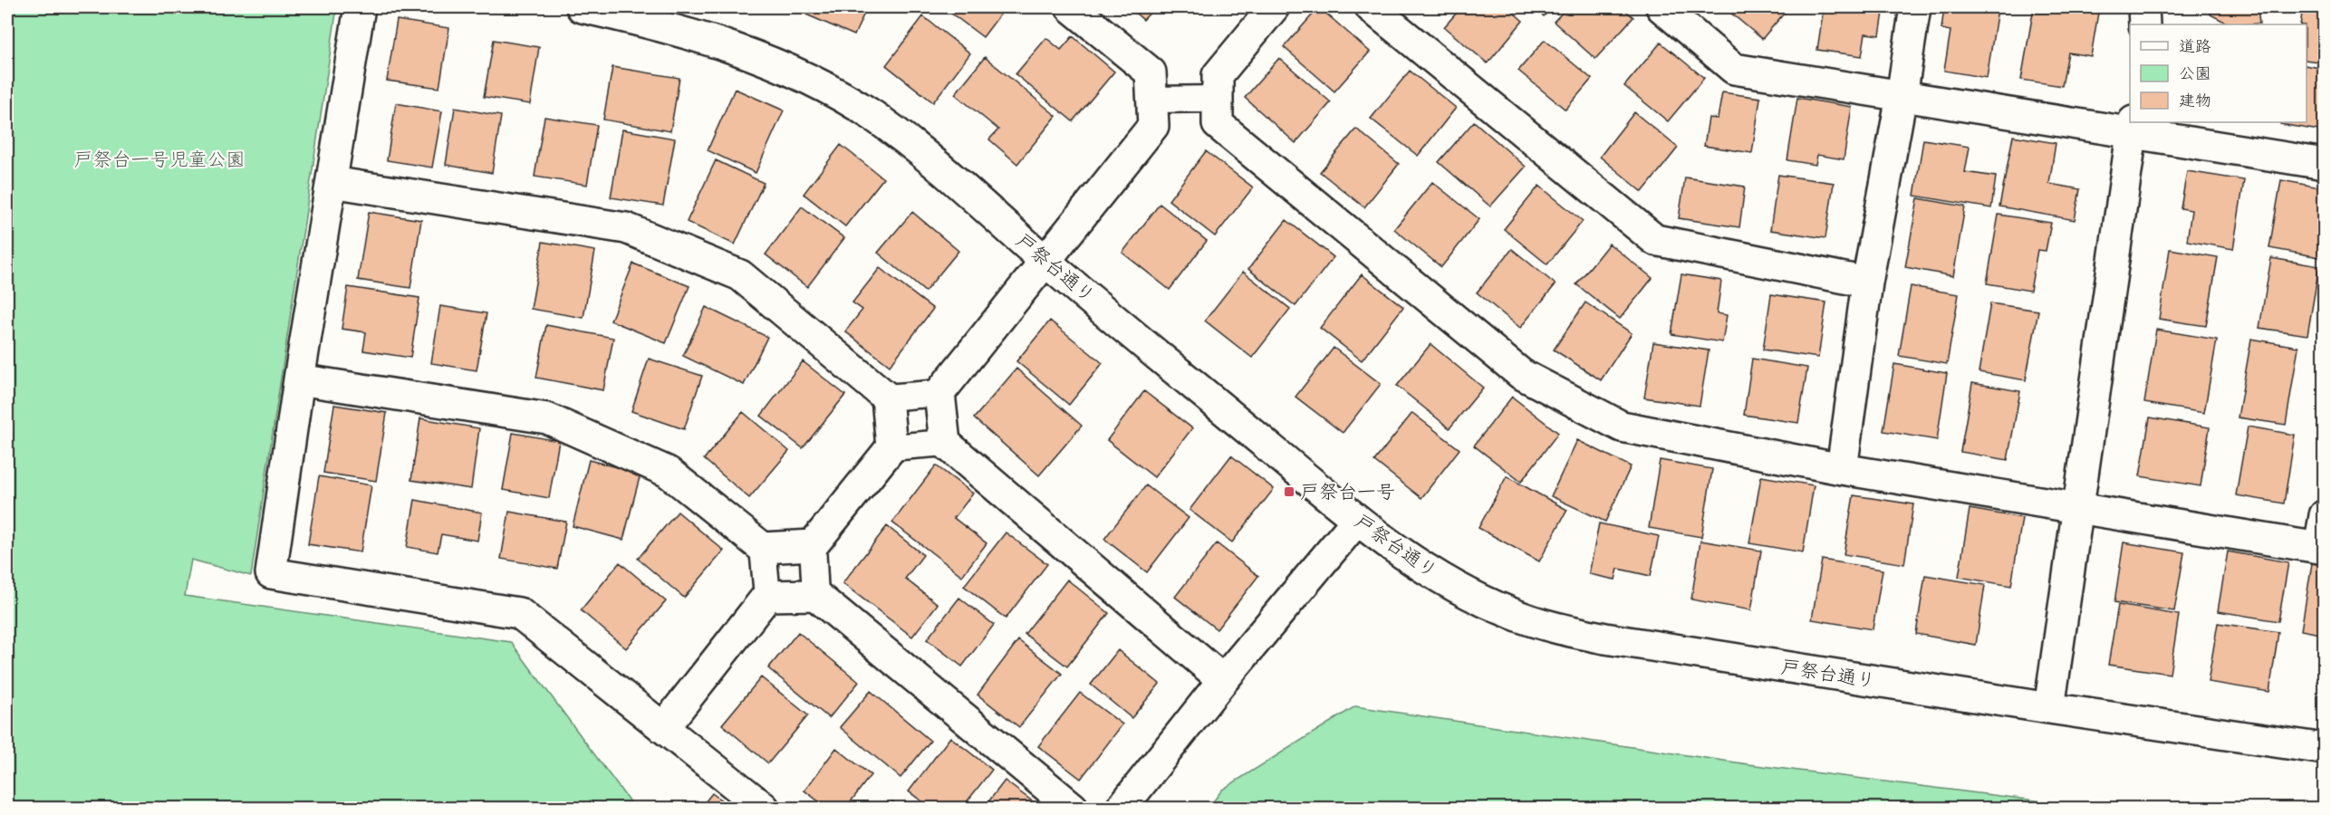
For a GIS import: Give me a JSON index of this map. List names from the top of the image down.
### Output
{
  "streets": {
    "street": ["戸祭台通り"]
  },
  "parks": ["戸祭台一号児童公園"],
  "places": {
    "transit": ["戸祭台一号"]
  },
  "legend": ["道路", "公園", "建物"]
}
